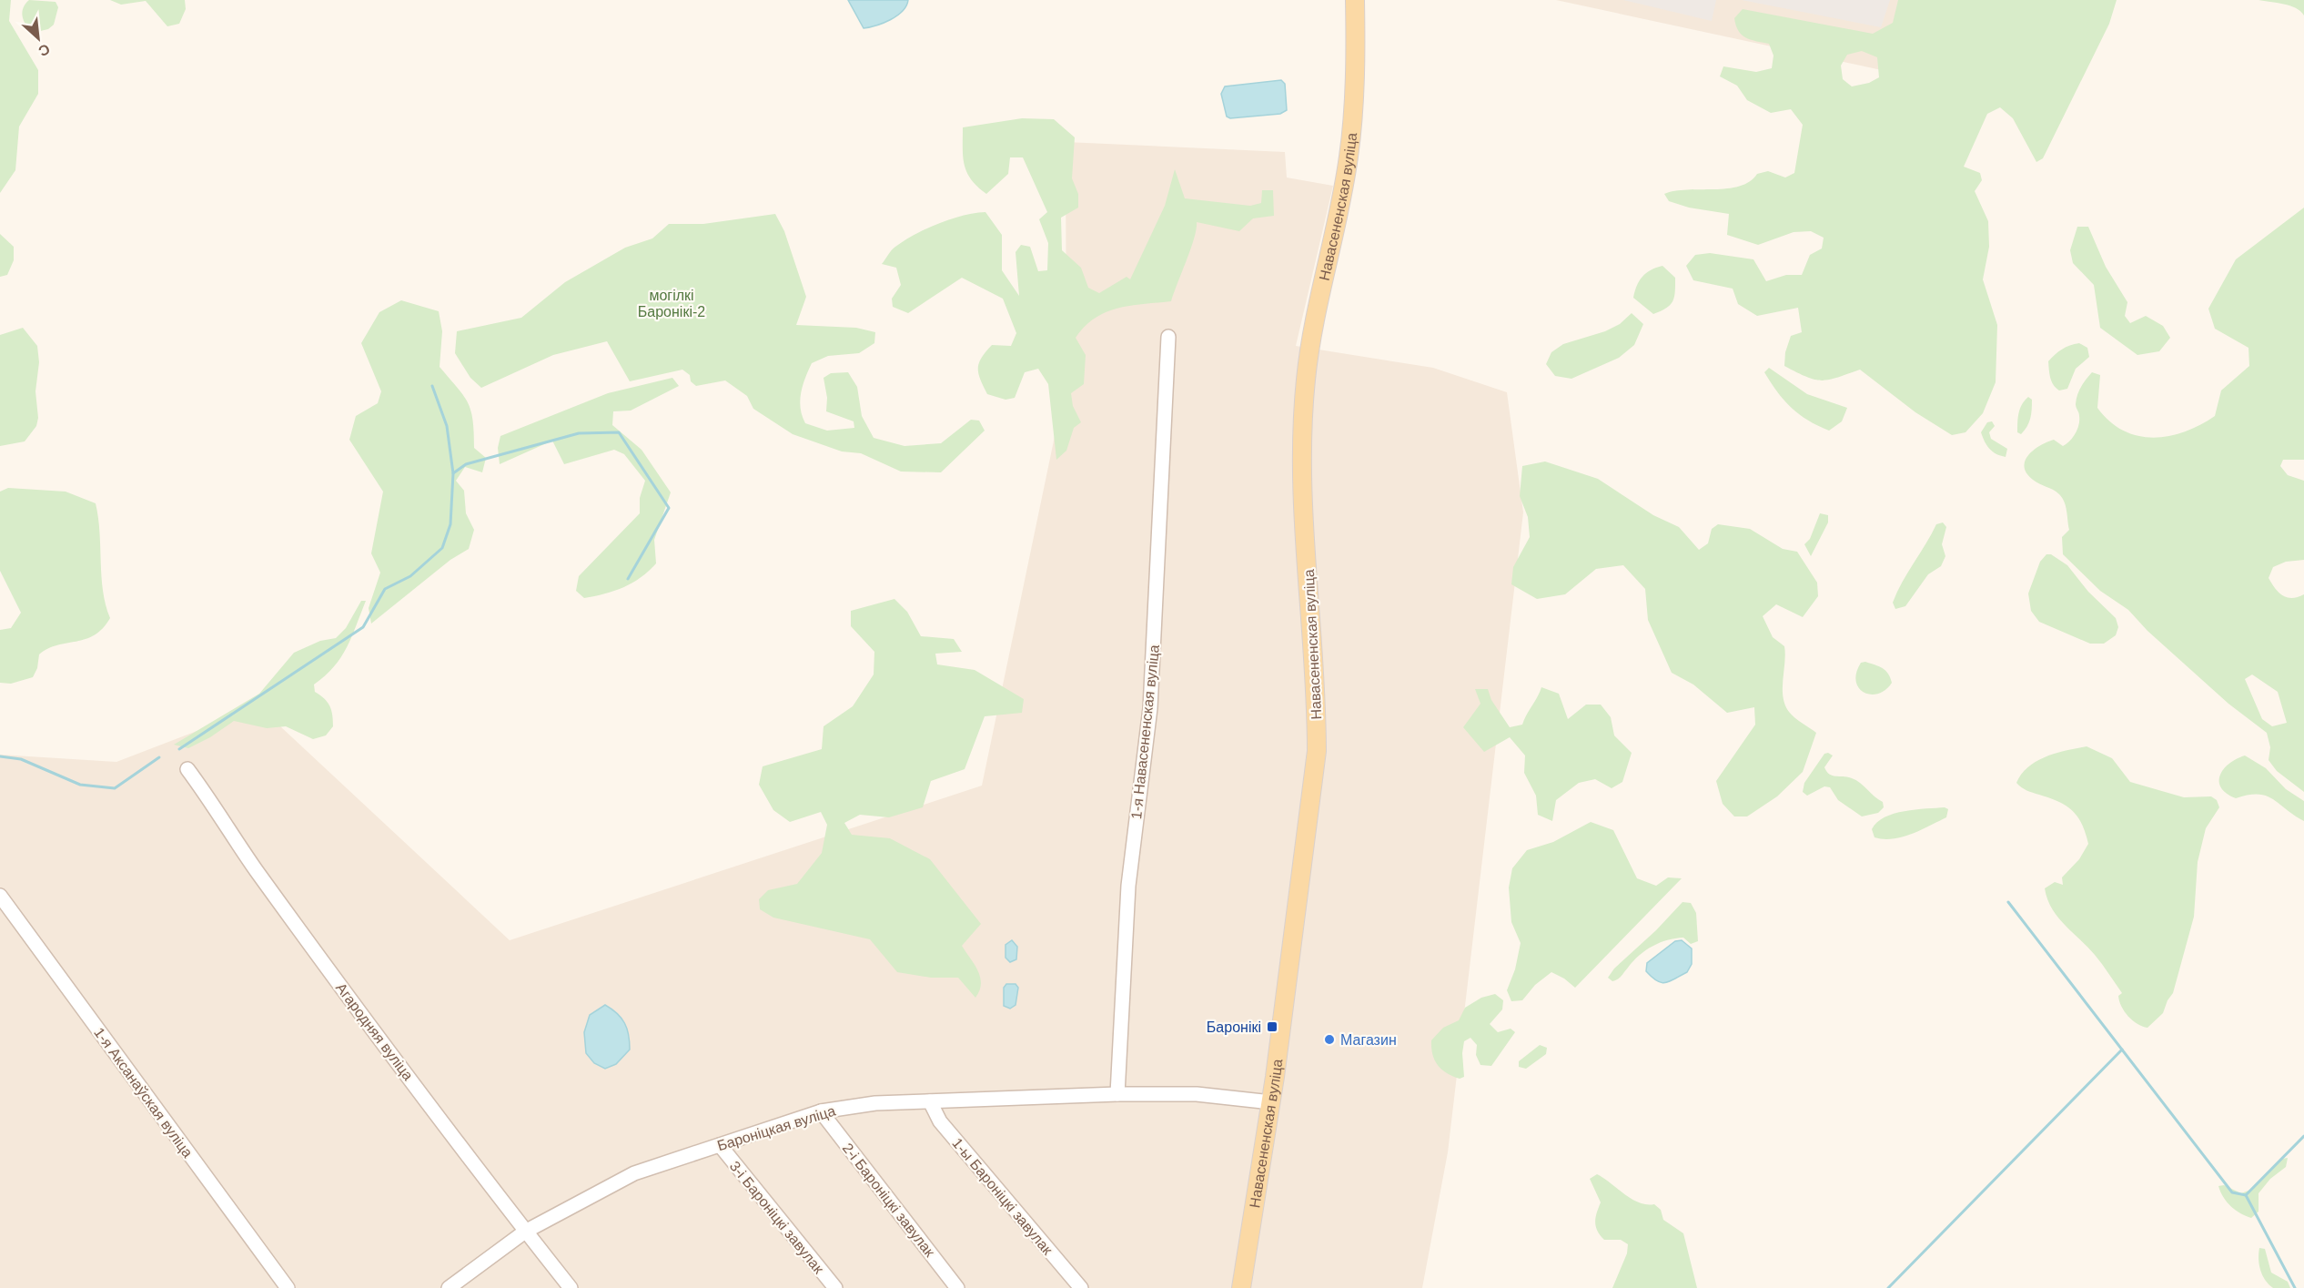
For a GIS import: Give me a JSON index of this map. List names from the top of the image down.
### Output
{
  "streets": {
    "main road": ["Навасененская вуліца"],
    "street": [
      "1-я Навасененская вуліца",
      "Агародняя вуліца",
      "1-я Аксанаўская вуліца",
      "Бароніцкая вуліца",
      "1-ы Бароніцкі завулак",
      "2-і Бароніцкі завулак",
      "3-і Бароніцкі завулак"
    ]
  },
  "crossings": [
    ["Навасененская вуліца", "Бароніцкая вуліца"],
    ["1-я Навасененская вуліца", "Бароніцкая вуліца"],
    ["Агародняя вуліца", "Бароніцкая вуліца"],
    ["Бароніцкая вуліца", "1-ы Бароніцкі завулак"],
    ["Бароніцкая вуліца", "2-і Бароніцкі завулак"],
    ["Бароніцкая вуліца", "3-і Бароніцкі завулак"]
  ],
  "parks": ["могілкі Баронікі-2"],
  "places": {
    "transit": ["Баронікі"],
    "other": ["Магазин"]
  },
  "north": "bottom right"
}
